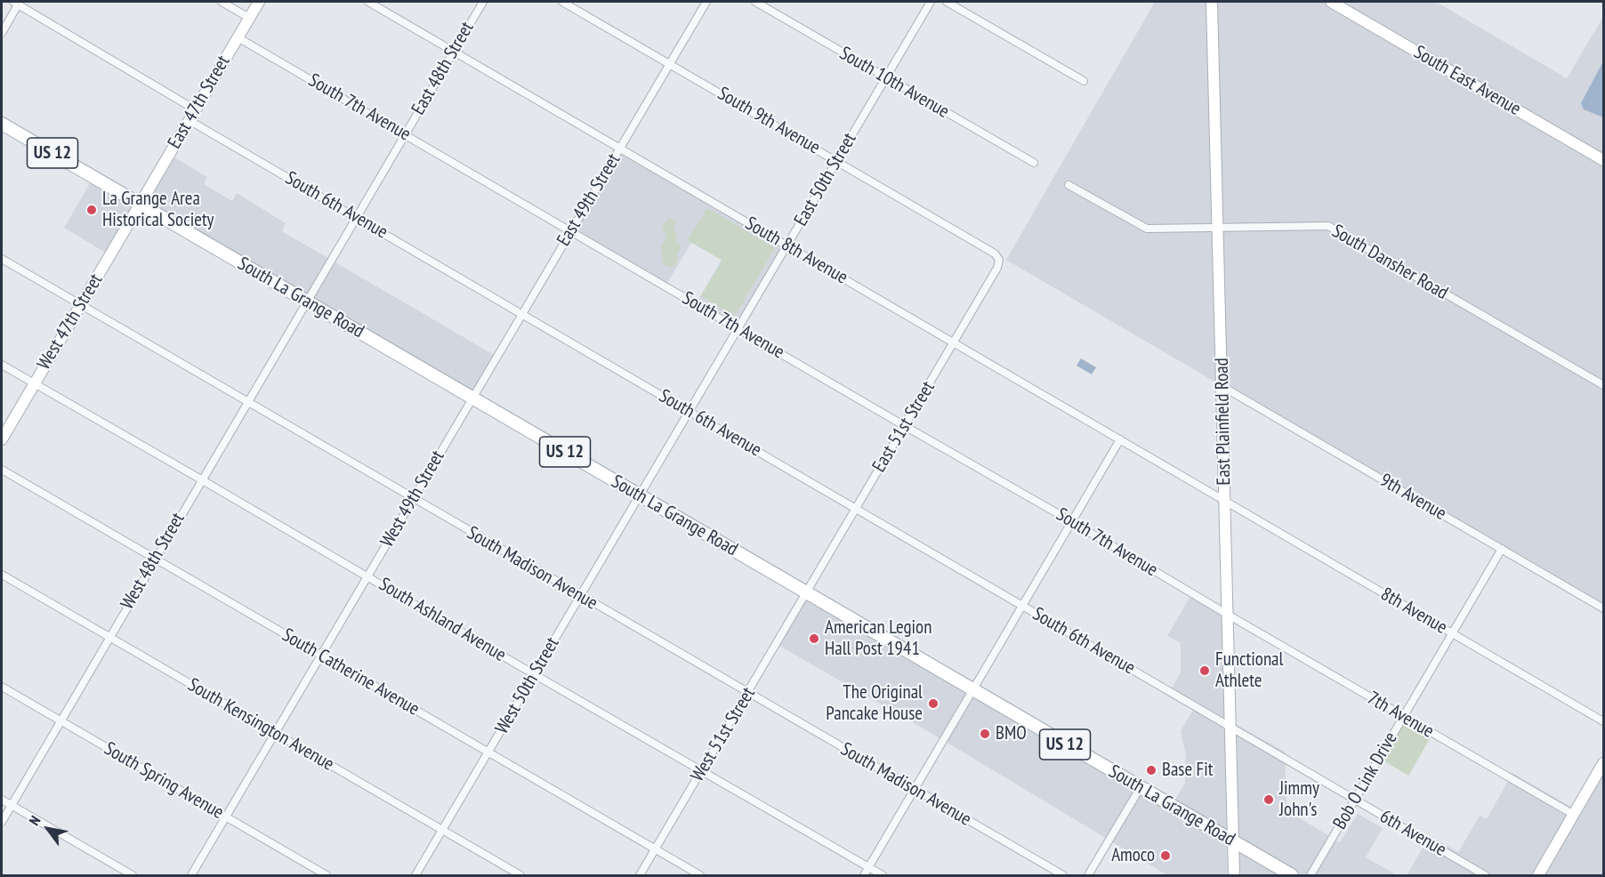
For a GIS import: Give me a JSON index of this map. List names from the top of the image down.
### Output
{
  "streets": {
    "main road": [
      "South East Avenue",
      "East 47th Street",
      "US 12",
      "South La Grange Road",
      "West 47th Street",
      "East Plainfield Road"
    ],
    "street": [
      "East 48th Street",
      "South 10th Avenue",
      "South 7th Avenue",
      "South 9th Avenue",
      "East 50th Street",
      "East 49th Street",
      "South 6th Avenue",
      "South 8th Avenue",
      "South Dansher Road",
      "East 51st Street",
      "9th Avenue",
      "West 49th Street",
      "West 48th Street",
      "South Madison Avenue",
      "8th Avenue",
      "South Ashland Avenue",
      "South Catherine Avenue",
      "West 50th Street",
      "7th Avenue",
      "South Kensington Avenue",
      "West 51st Street",
      "South Spring Avenue",
      "Bob O Link Drive",
      "6th Avenue"
    ]
  },
  "crossings": [
    ["East 48th Street", "South 7th Avenue"],
    ["East 48th Street", "South 6th Avenue"],
    ["East 48th Street", "South 8th Avenue"],
    ["East 48th Street", "South La Grange Road"],
    ["East 48th Street", "West 48th Street"],
    ["South 10th Avenue", "East 50th Street"],
    ["East 47th Street", "South 7th Avenue"],
    ["East 47th Street", "South 6th Avenue"],
    ["East 47th Street", "South La Grange Road"],
    ["East 47th Street", "West 47th Street"],
    ["South 7th Avenue", "East 50th Street"],
    ["South 7th Avenue", "East 49th Street"],
    ["South 7th Avenue", "East Plainfield Road"],
    ["South 7th Avenue", "East 51st Street"],
    ["South 7th Avenue", "7th Avenue"],
    ["South 9th Avenue", "East 50th Street"],
    ["South 9th Avenue", "East 49th Street"],
    ["South 9th Avenue", "East 51st Street"],
    ["East 50th Street", "South 6th Avenue"],
    ["East 50th Street", "South 8th Avenue"],
    ["East 50th Street", "South La Grange Road"],
    ["East 50th Street", "West 50th Street"],
    ["East 49th Street", "South 6th Avenue"],
    ["East 49th Street", "South 8th Avenue"],
    ["East 49th Street", "South La Grange Road"],
    ["East 49th Street", "West 49th Street"],
    ["South 6th Avenue", "East Plainfield Road"],
    ["South 6th Avenue", "East 51st Street"],
    ["South 6th Avenue", "6th Avenue"],
    ["South 8th Avenue", "East Plainfield Road"],
    ["South 8th Avenue", "East 51st Street"],
    ["South 8th Avenue", "8th Avenue"],
    ["South Dansher Road", "East Plainfield Road"],
    ["South La Grange Road", "West 47th Street"],
    ["South La Grange Road", "East Plainfield Road"],
    ["South La Grange Road", "East 51st Street"],
    ["South La Grange Road", "West 49th Street"],
    ["South La Grange Road", "West 48th Street"],
    ["South La Grange Road", "West 50th Street"],
    ["South La Grange Road", "West 51st Street"],
    ["West 47th Street", "South Madison Avenue"],
    ["West 47th Street", "South Ashland Avenue"],
    ["East Plainfield Road", "9th Avenue"],
    ["East Plainfield Road", "8th Avenue"],
    ["East Plainfield Road", "7th Avenue"],
    ["East Plainfield Road", "6th Avenue"],
    ["East 51st Street", "West 51st Street"],
    ["9th Avenue", "Bob O Link Drive"],
    ["West 49th Street", "South Madison Avenue"],
    ["West 49th Street", "South Ashland Avenue"],
    ["West 49th Street", "South Catherine Avenue"],
    ["West 49th Street", "South Kensington Avenue"],
    ["West 49th Street", "South Spring Avenue"],
    ["West 48th Street", "South Madison Avenue"],
    ["West 48th Street", "South Ashland Avenue"],
    ["West 48th Street", "South Catherine Avenue"],
    ["West 48th Street", "South Kensington Avenue"],
    ["West 48th Street", "South Spring Avenue"],
    ["South Madison Avenue", "West 50th Street"],
    ["South Madison Avenue", "West 51st Street"],
    ["8th Avenue", "Bob O Link Drive"],
    ["South Ashland Avenue", "West 50th Street"],
    ["South Ashland Avenue", "West 51st Street"],
    ["South Catherine Avenue", "West 50th Street"],
    ["South Catherine Avenue", "West 51st Street"],
    ["West 50th Street", "South Kensington Avenue"],
    ["7th Avenue", "Bob O Link Drive"],
    ["Bob O Link Drive", "6th Avenue"]
  ],
  "places": [
    "La Grange Area Historical Society",
    "American Legion Hall Post 1941",
    "Functional Athlete",
    "The Original Pancake House",
    "BMO",
    "Base Fit",
    "Jimmy John's",
    "Amoco"
  ],
  "north": "top left"
}
